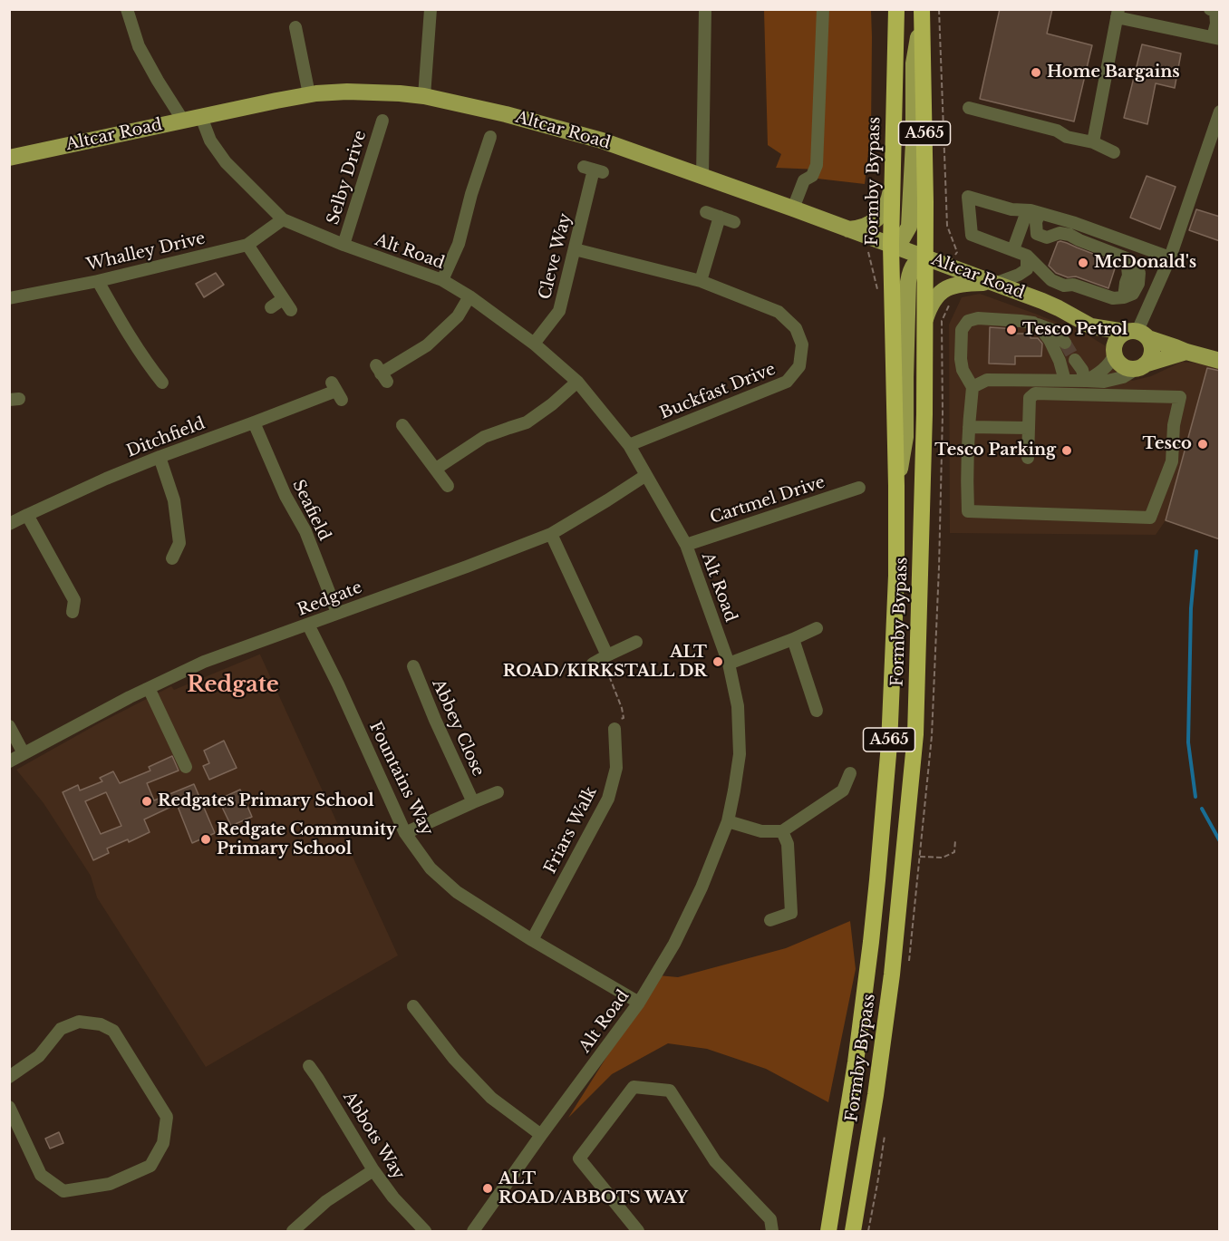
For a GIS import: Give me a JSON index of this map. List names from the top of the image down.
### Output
{
  "streets": {
    "highway": ["A565", "Formby Bypass"],
    "main road": ["Altcar Road"],
    "street": [
      "Selby Drive",
      "Whalley Drive",
      "Alt Road",
      "Cleve Way",
      "Buckfast Drive",
      "Ditchfield",
      "Cartmel Drive",
      "Seafield",
      "Redgate",
      "Abbey Close",
      "Fountains Way",
      "Friars Walk",
      "Abbots Way"
    ]
  },
  "crossings": [
    ["Altcar Road", "Formby Bypass"],
    ["Altcar Road", "Alt Road"],
    ["Selby Drive", "Alt Road"],
    ["Whalley Drive", "Alt Road"],
    ["Alt Road", "Cleve Way"],
    ["Alt Road", "Buckfast Drive"],
    ["Alt Road", "Cartmel Drive"],
    ["Alt Road", "Redgate"],
    ["Alt Road", "Fountains Way"],
    ["Cleve Way", "Buckfast Drive"],
    ["Ditchfield", "Seafield"],
    ["Seafield", "Redgate"],
    ["Redgate", "Fountains Way"],
    ["Abbey Close", "Fountains Way"],
    ["Fountains Way", "Friars Walk"]
  ],
  "districts": ["Redgate"],
  "places": [
    "Home Bargains",
    "McDonald's",
    "Tesco Petrol",
    "Tesco",
    "Tesco Parking",
    "ALT ROAD/KIRKSTALL DR",
    "Redgates Primary School",
    "Redgate Community Primary School",
    "ALT ROAD/ABBOTS WAY"
  ]
}
